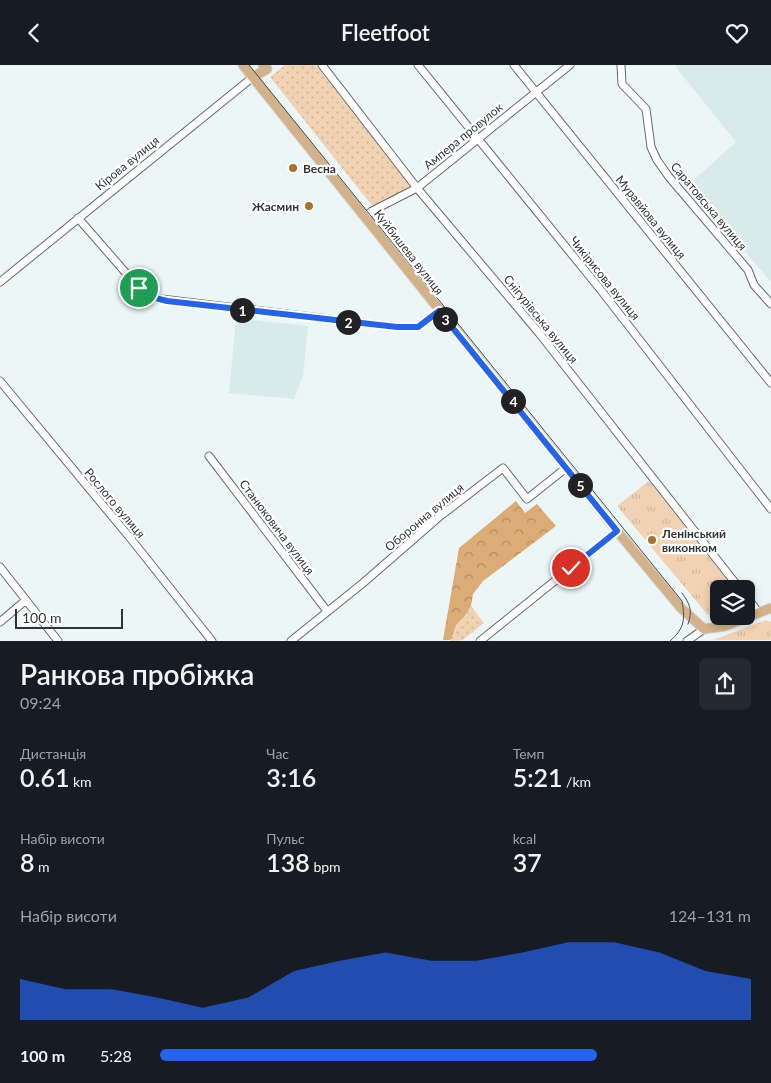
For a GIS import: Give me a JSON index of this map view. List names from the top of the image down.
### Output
{
  "streets": {
    "main road": ["Кірова вулиця", "Куйбишева вулиця"],
    "street": [
      "Ампера провулок",
      "Саратовська вулиця",
      "Муравйова вулиця",
      "Чикірисова вулиця",
      "Снігурівська вулиця",
      "Рослого вулиця",
      "Оборонна вулиця",
      "Станюковича вулиця"
    ]
  },
  "crossings": [
    ["Ампера провулок", "Муравйова вулиця"],
    ["Ампера провулок", "Куйбишева вулиця"],
    ["Ампера провулок", "Чикірисова вулиця"],
    ["Ампера провулок", "Снігурівська вулиця"],
    ["Кірова вулиця", "Куйбишева вулиця"],
    ["Куйбишева вулиця", "Оборонна вулиця"],
    ["Оборонна вулиця", "Станюковича вулиця"]
  ],
  "places": ["Весна", "Жасмин", "Ленінський виконком"],
  "scale_bar": "100 m",
  "page": {
    "header": "Fleetfoot",
    "pins": [
      "1",
      "3",
      "2",
      "4",
      "5"
    ],
    "scale": "100 m",
    "heading": ["Ранкова пробіжка", "09:24"],
    "stats": [
      ["Дистанція", "0.61 km"],
      ["Час", "3:16"],
      ["Темп", "5:21 /km"],
      ["Набір висоти", "8 m"],
      ["Пульс", "138 bpm"],
      ["kcal", "37"]
    ],
    "chart": ["Набір висоти", "124–131 m"],
    "list": [
      {
        "name": "100 m",
        "note": "5:28"
      }
    ]
  }
}
